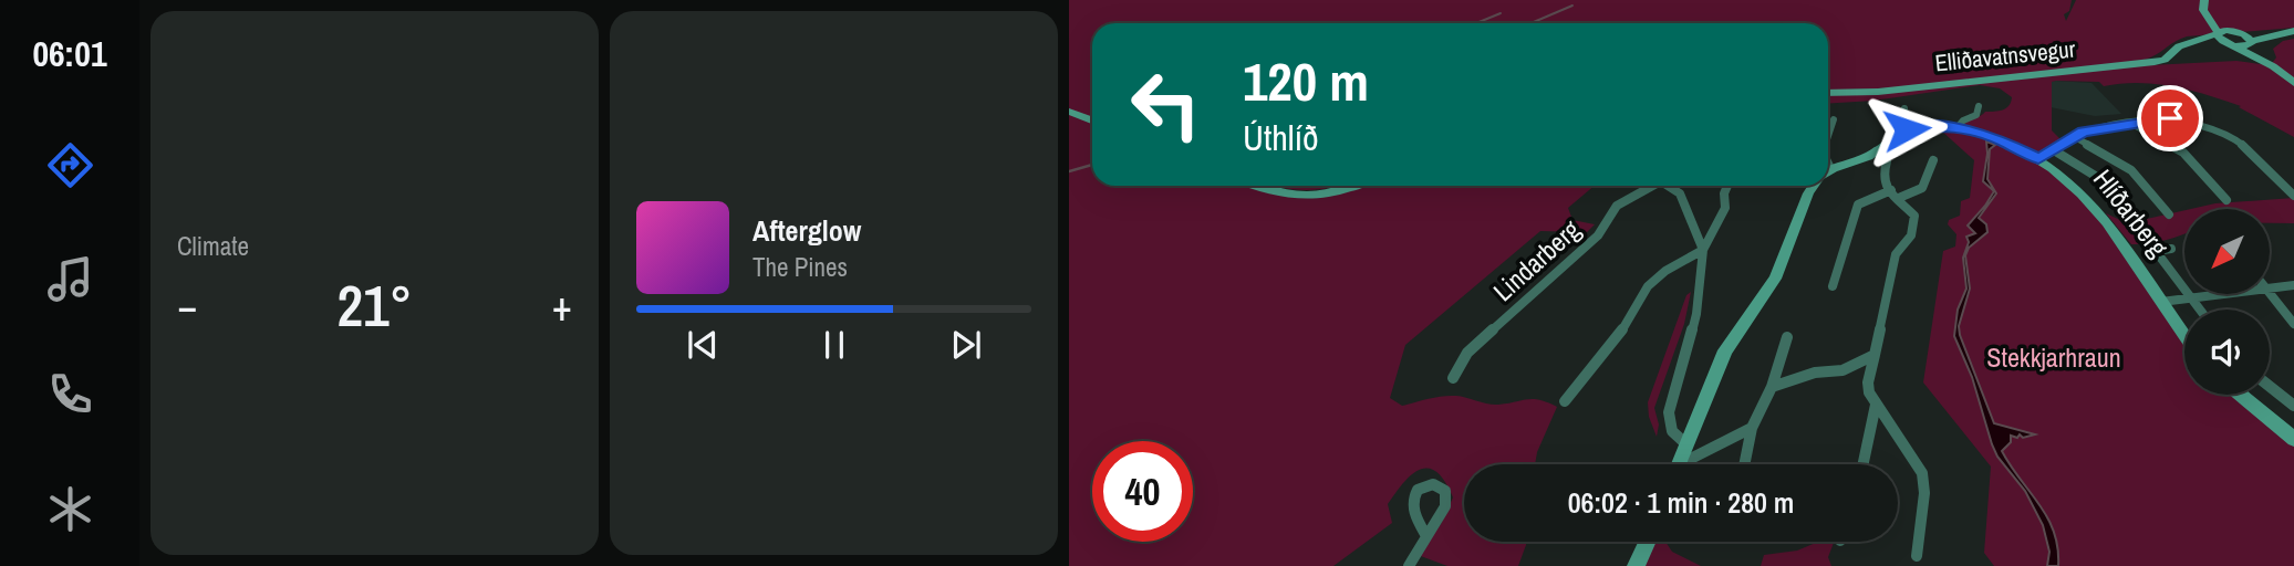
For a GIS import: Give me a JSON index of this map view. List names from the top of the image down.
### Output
{
  "streets": {
    "main road": ["Elliðavatnsvegur", "Hlíðarberg"],
    "street": ["Lindarberg"]
  },
  "parks": ["Stekkjarhraun"],
  "north": "bottom left",
  "page": {
    "tabs": "06:01",
    "tile": "Climate",
    "turn": ["120 m", "Úthlíð"],
    "song": ["Afterglow", "The Pines"],
    "heat": ["−", "21°", "+"],
    "limit": "40",
    "trip": "06:02 · 1 min · 280 m"
  }
}
